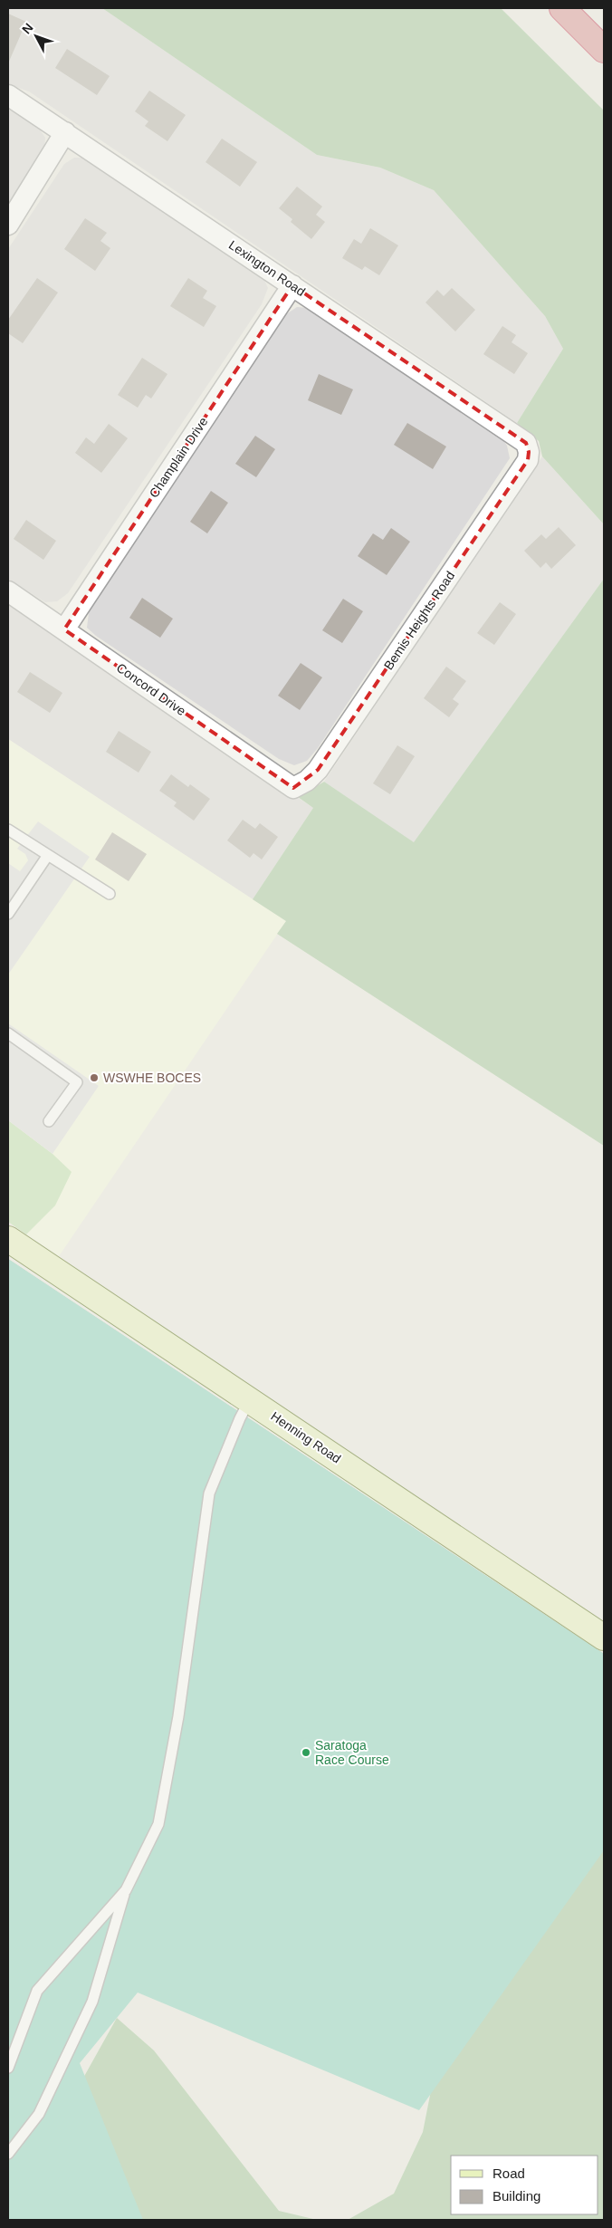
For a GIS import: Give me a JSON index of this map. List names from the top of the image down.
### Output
{
  "streets": {
    "street": [
      "Lexington Road",
      "Champlain Drive",
      "Bemis Heights Road",
      "Concord Drive",
      "Henning Road"
    ]
  },
  "crossings": [
    ["Lexington Road", "Champlain Drive"],
    ["Lexington Road", "Bemis Heights Road"],
    ["Champlain Drive", "Concord Drive"],
    ["Bemis Heights Road", "Concord Drive"]
  ],
  "places": ["WSWHE BOCES", "Saratoga Race Course"],
  "legend": ["Road", "Building"],
  "north": "top left"
}
